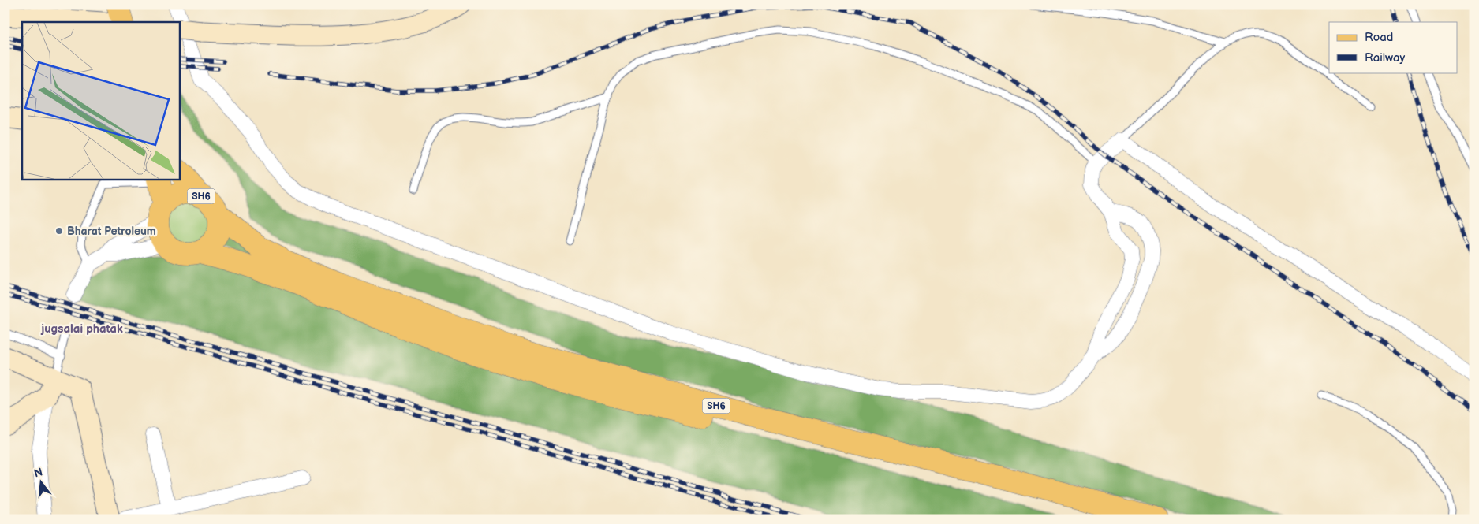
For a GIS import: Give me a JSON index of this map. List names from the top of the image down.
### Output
{
  "streets": {
    "main road": ["SH6"]
  },
  "districts": ["jugsalai phatak"],
  "places": ["Bharat Petroleum"],
  "legend": ["Road", "Railway"],
  "north": "top"
}
